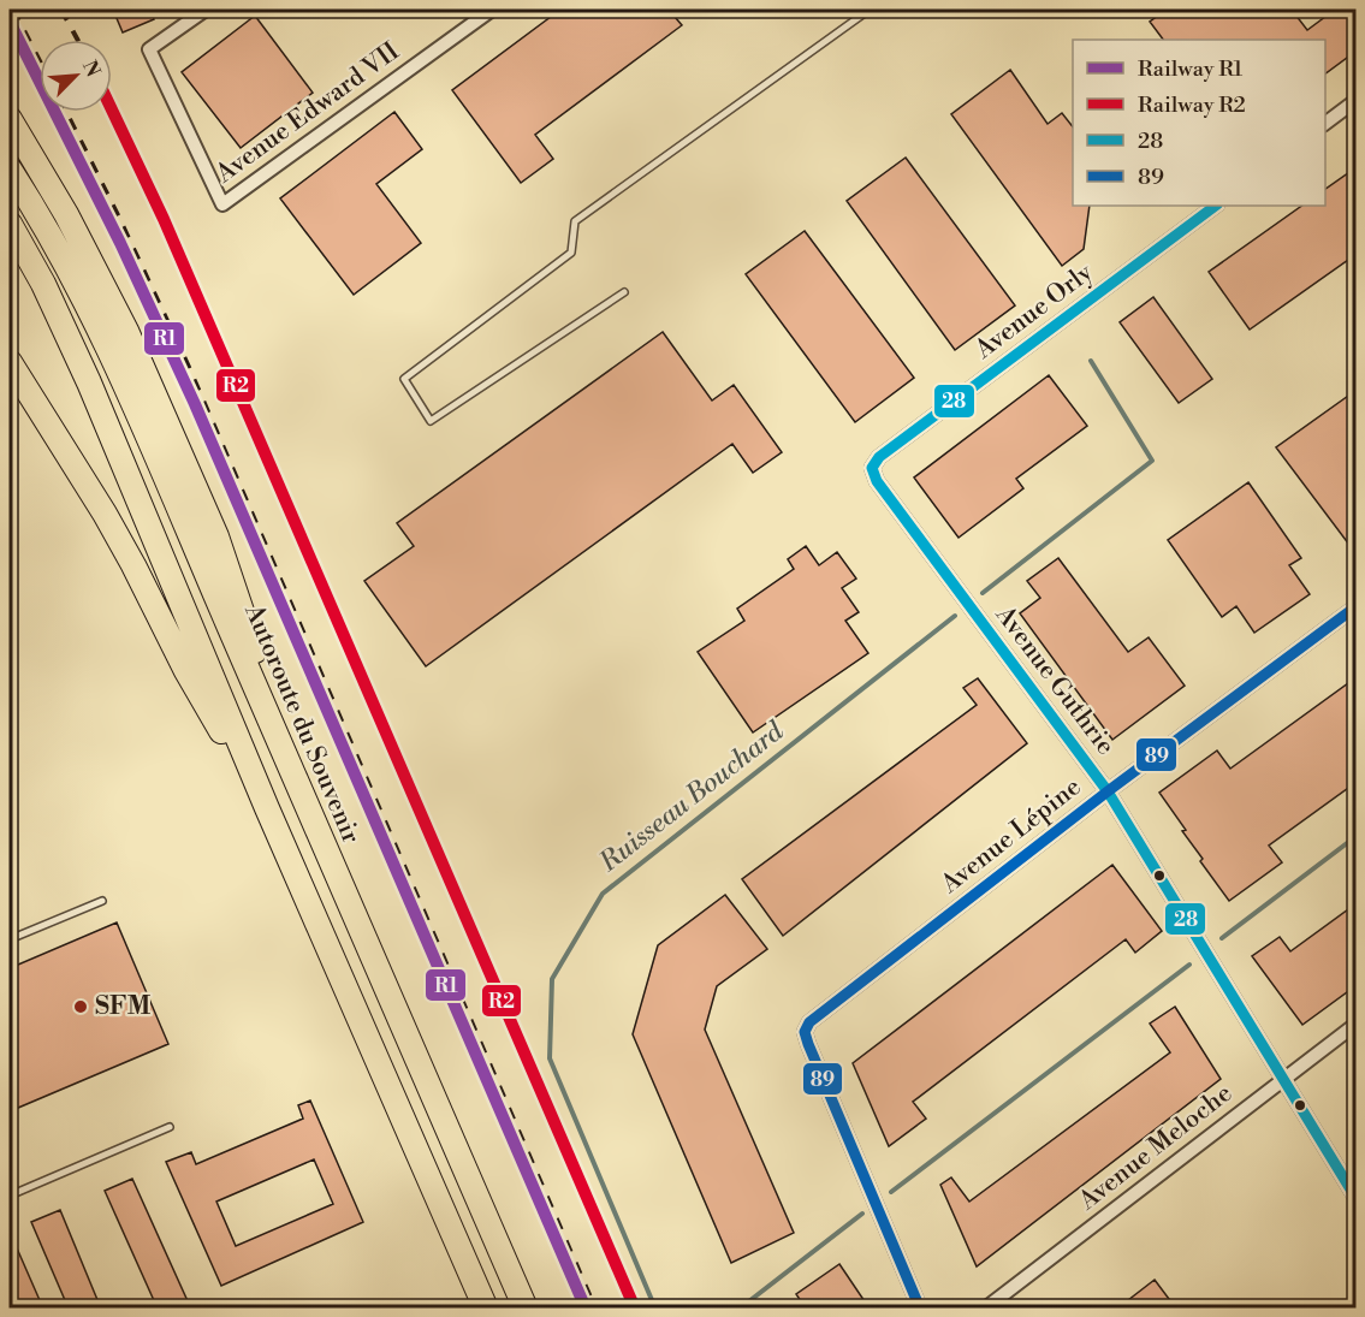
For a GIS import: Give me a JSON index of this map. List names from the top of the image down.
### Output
{
  "streets": {
    "highway": ["Autoroute du Souvenir"],
    "street": [
      "Avenue Edward VII",
      "Avenue Orly",
      "Avenue Guthrie",
      "Avenue Lépine",
      "Avenue Meloche"
    ]
  },
  "crossings": [
    ["Avenue Orly", "Avenue Guthrie"],
    ["Avenue Guthrie", "Avenue Lépine"],
    ["Avenue Guthrie", "Avenue Meloche"]
  ],
  "water": ["Ruisseau Bouchard"],
  "places": ["SFM"],
  "lines": [
    "rail line R1",
    "rail line R2",
    "transit line 28",
    "transit line 89"
  ],
  "legend": [
    "Railway R1",
    "Railway R2",
    "28",
    "89"
  ],
  "north": "top right"
}
